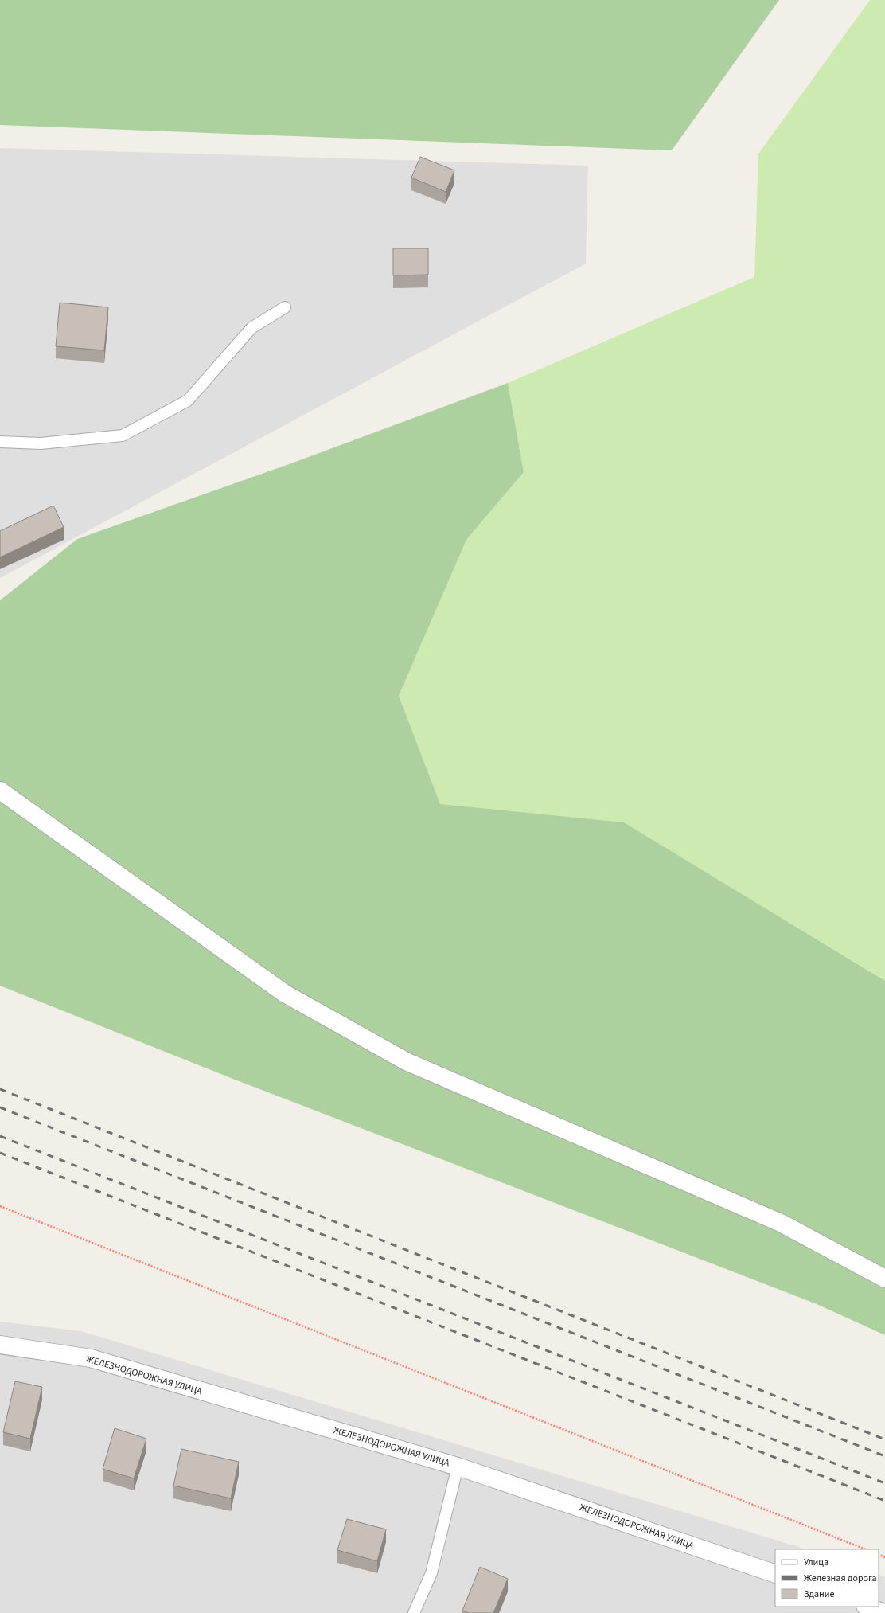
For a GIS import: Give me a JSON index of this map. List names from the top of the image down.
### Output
{
  "streets": {
    "street": ["ЖЕЛЕЗНОДОРОЖНАЯ УЛИЦА"]
  },
  "legend": ["Улица", "Железная дорога", "Здание"]
}
